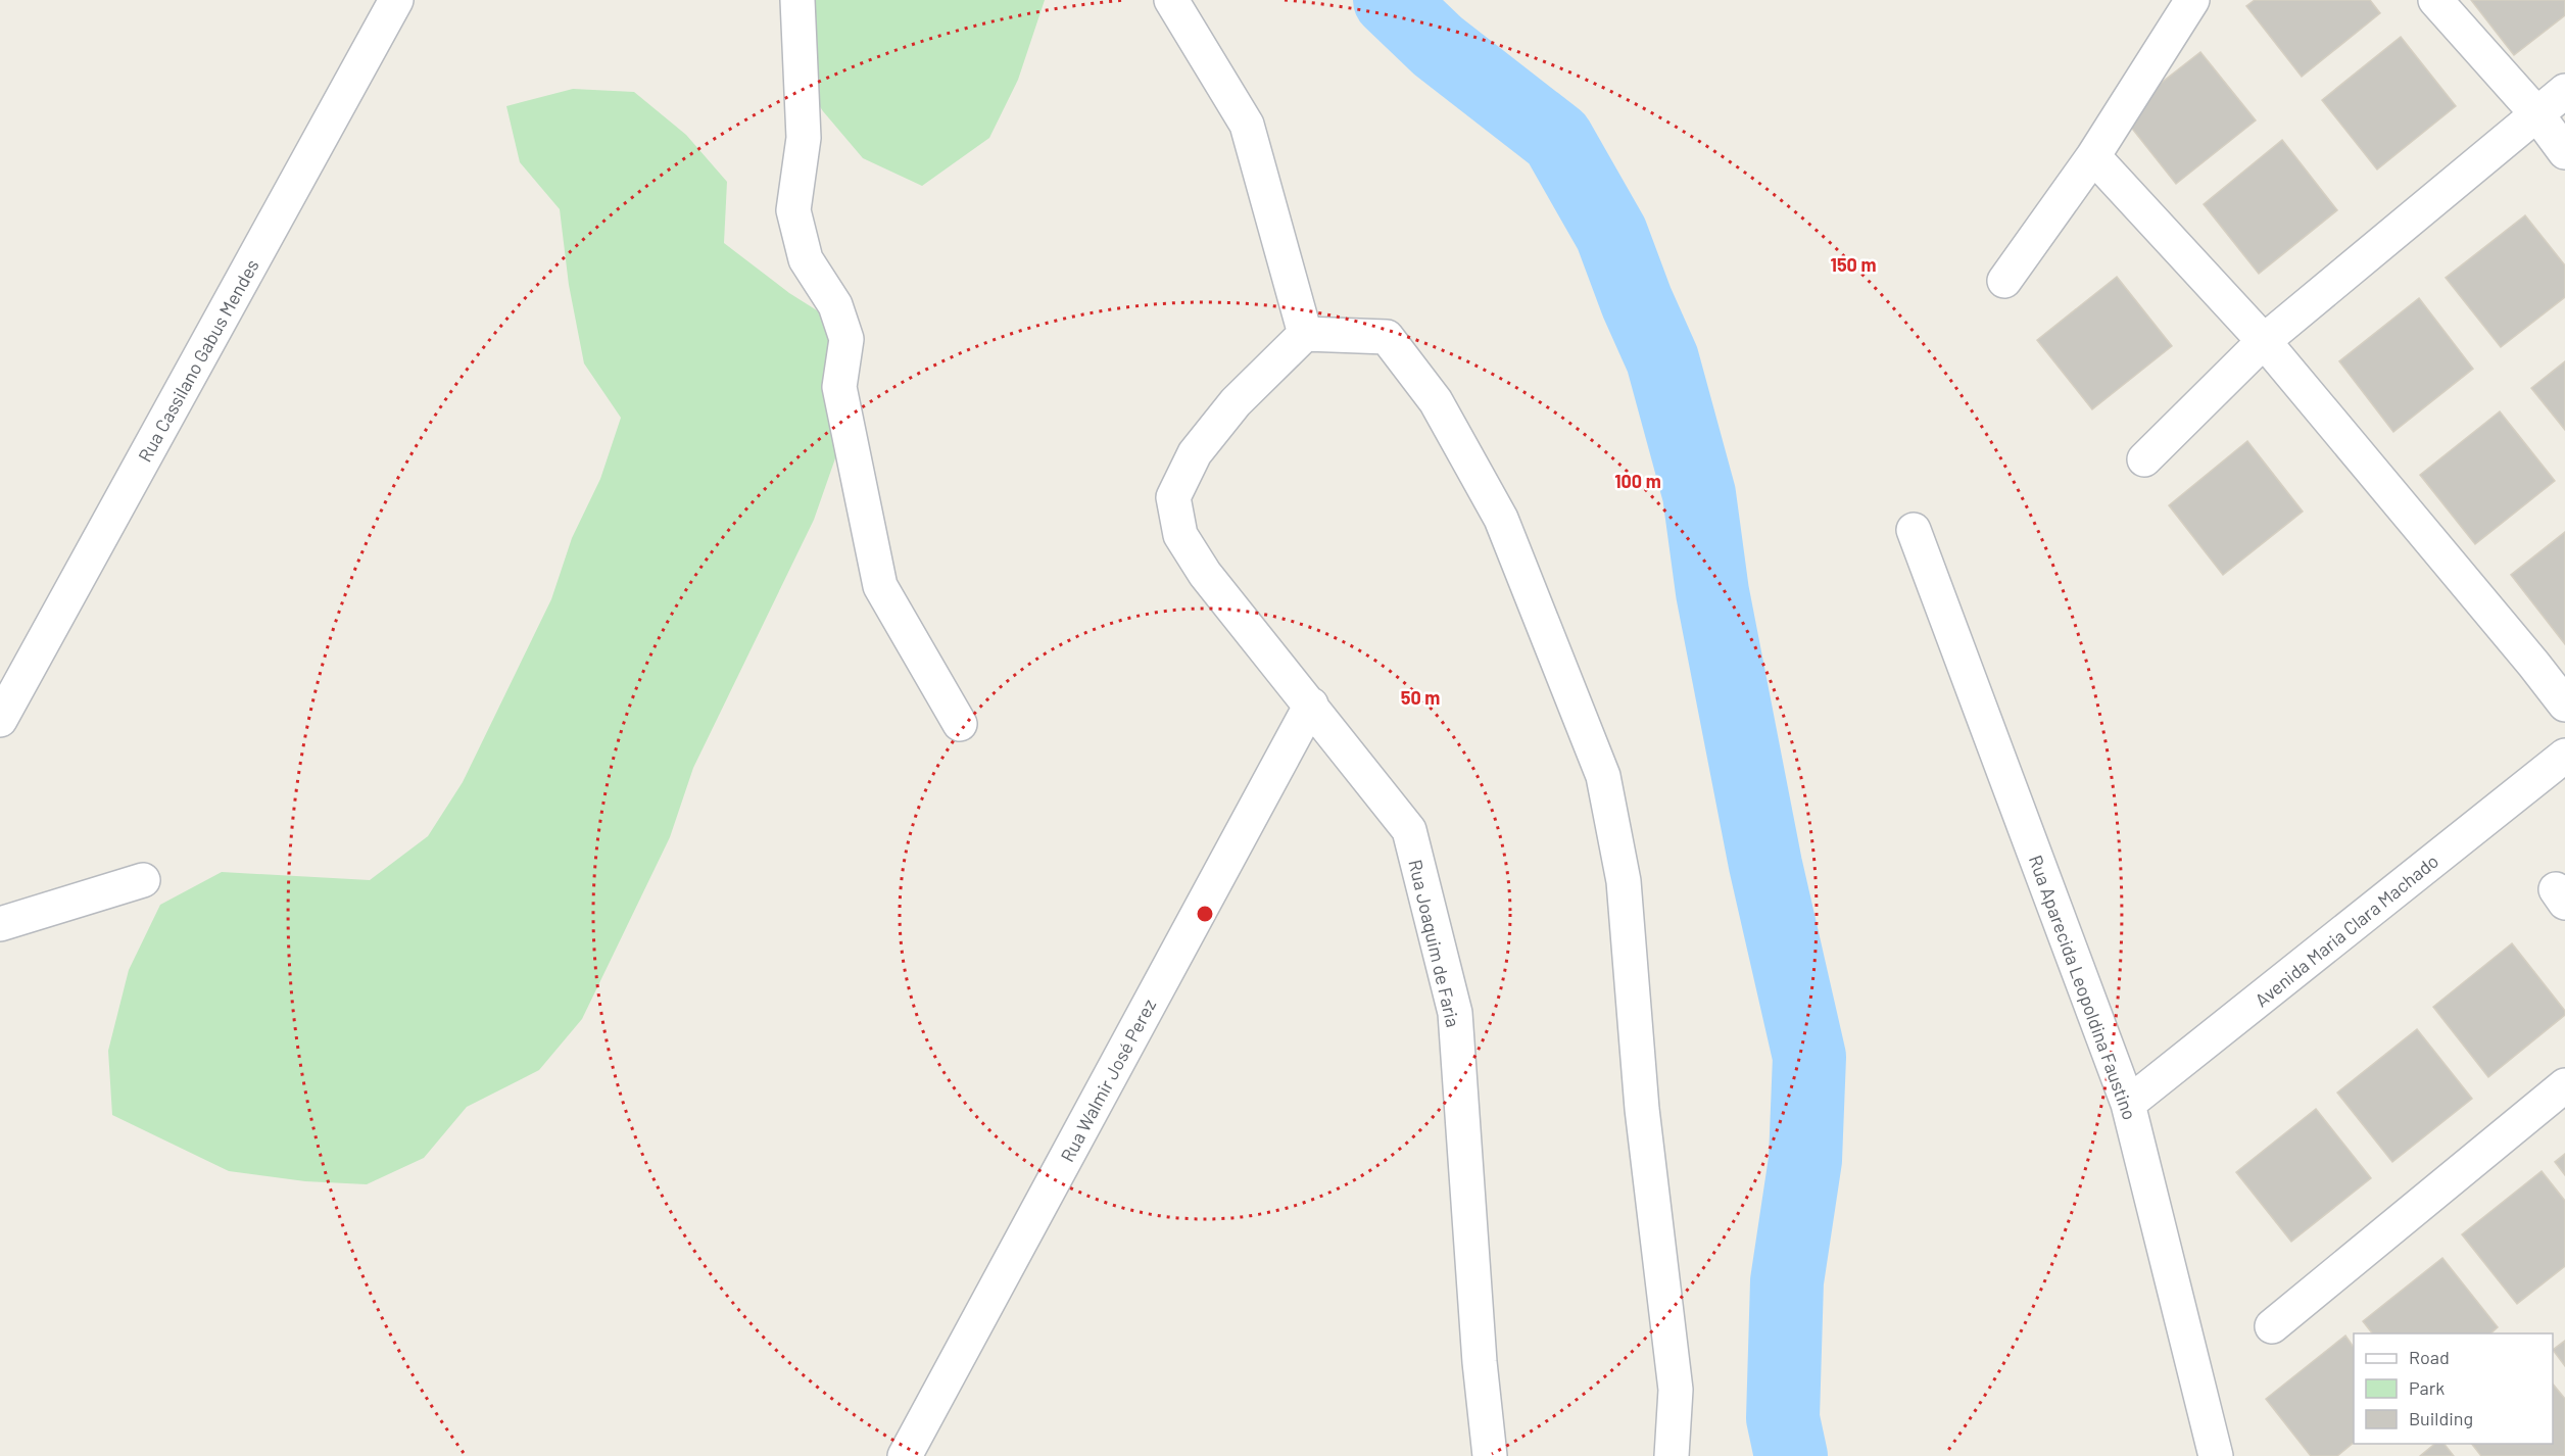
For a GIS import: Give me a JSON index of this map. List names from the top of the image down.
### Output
{
  "streets": {
    "street": [
      "Rua Cassilano Gabus Mendes",
      "Avenida Maria Clara Machado",
      "Rua Joaquim de Faria",
      "Rua Aparecida Leopoldina Faustino",
      "Rua Walmir José Perez"
    ]
  },
  "crossings": [
    ["Avenida Maria Clara Machado", "Rua Aparecida Leopoldina Faustino"],
    ["Rua Joaquim de Faria", "Rua Walmir José Perez"]
  ],
  "legend": ["Road", "Park", "Building"],
  "rings": ["150 m", "100 m", "50 m"]
}
